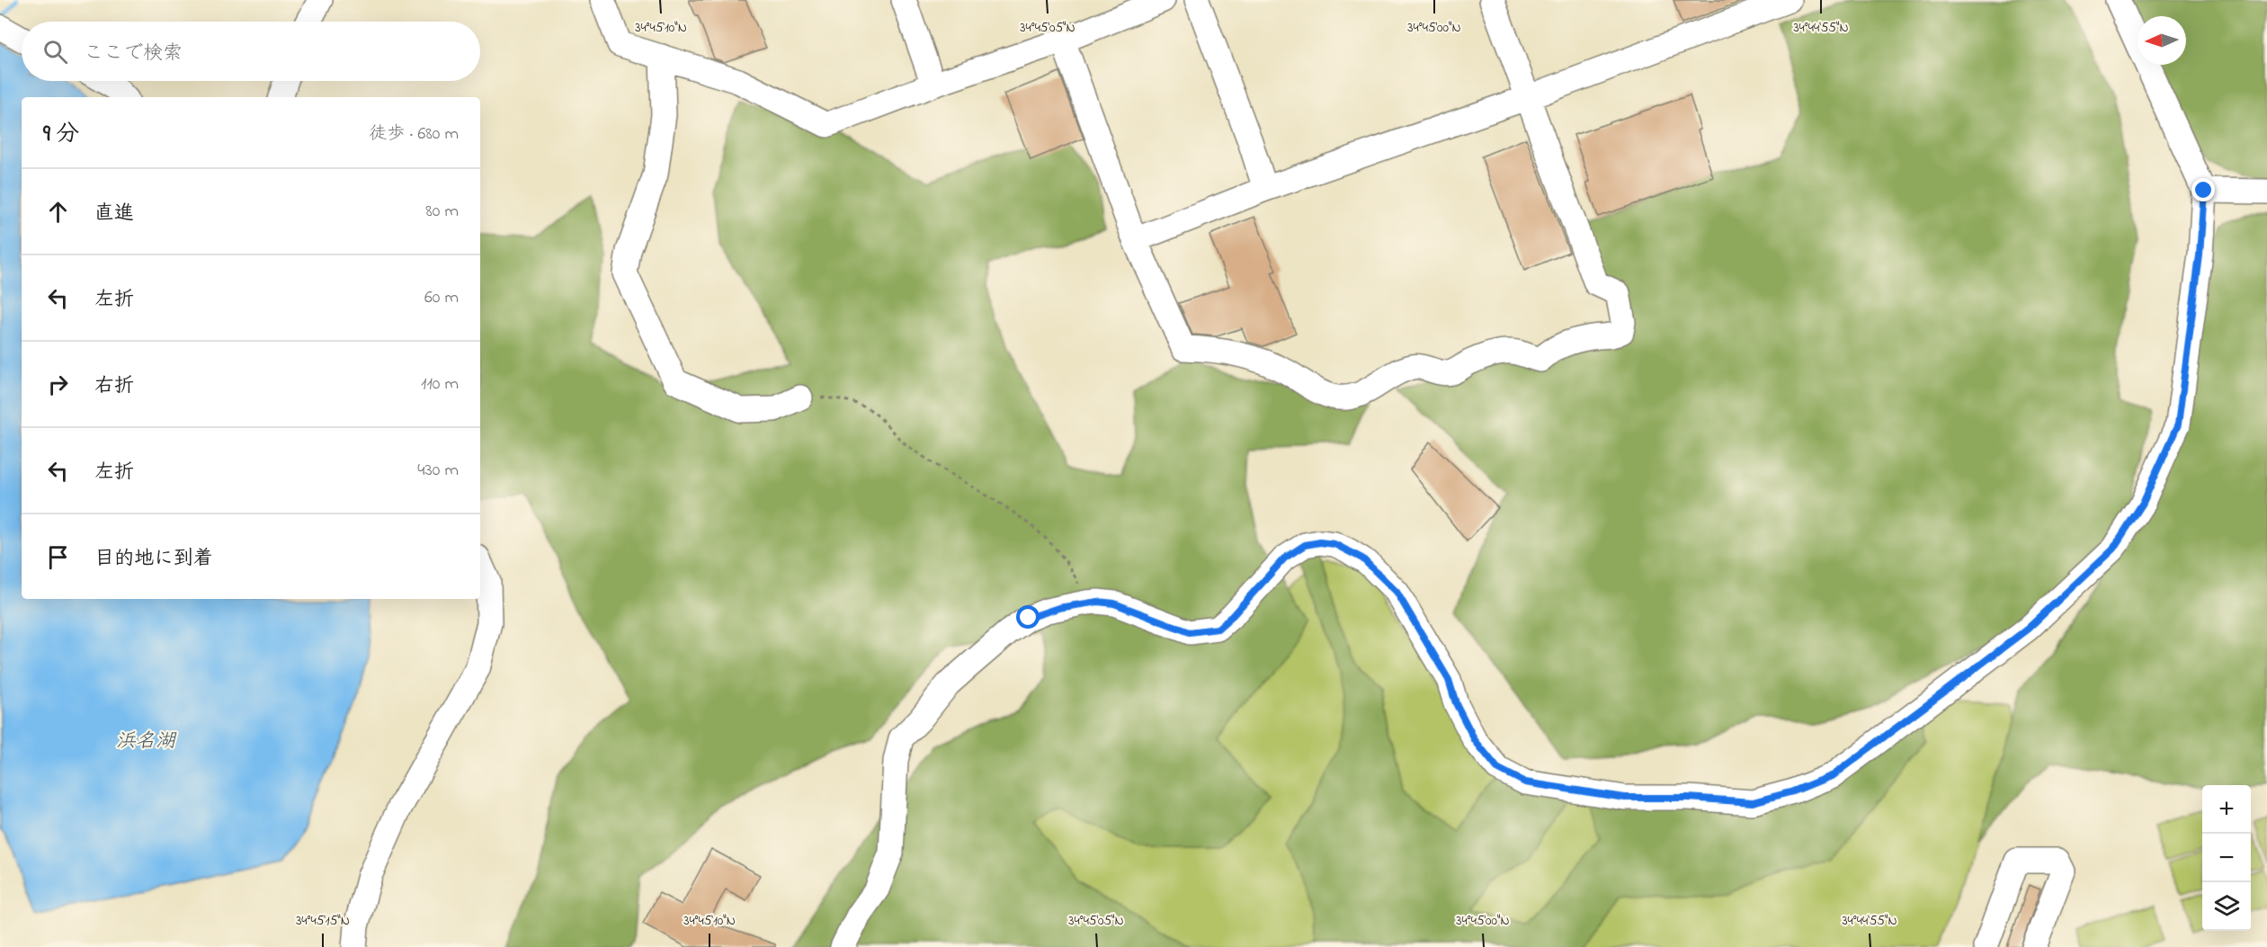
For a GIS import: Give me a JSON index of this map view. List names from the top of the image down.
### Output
{
  "water": ["浜名湖"],
  "north": "left",
  "page": {
    "search": "ここで検索",
    "heading": ["9 分", "徒歩 · 680 m"],
    "list": [
      ["直進", "80 m"],
      ["左折", "60 m"],
      ["右折", "110 m"],
      ["左折", "430 m"],
      "目的地に到着"
    ],
    "map_buttons": ["+", "−"]
  },
  "coordinates": [
    "34°45'10\"N",
    "34°45'05\"N",
    "34°45'00\"N",
    "34°44'55\"N",
    "34°45'15\"N"
  ]
}
